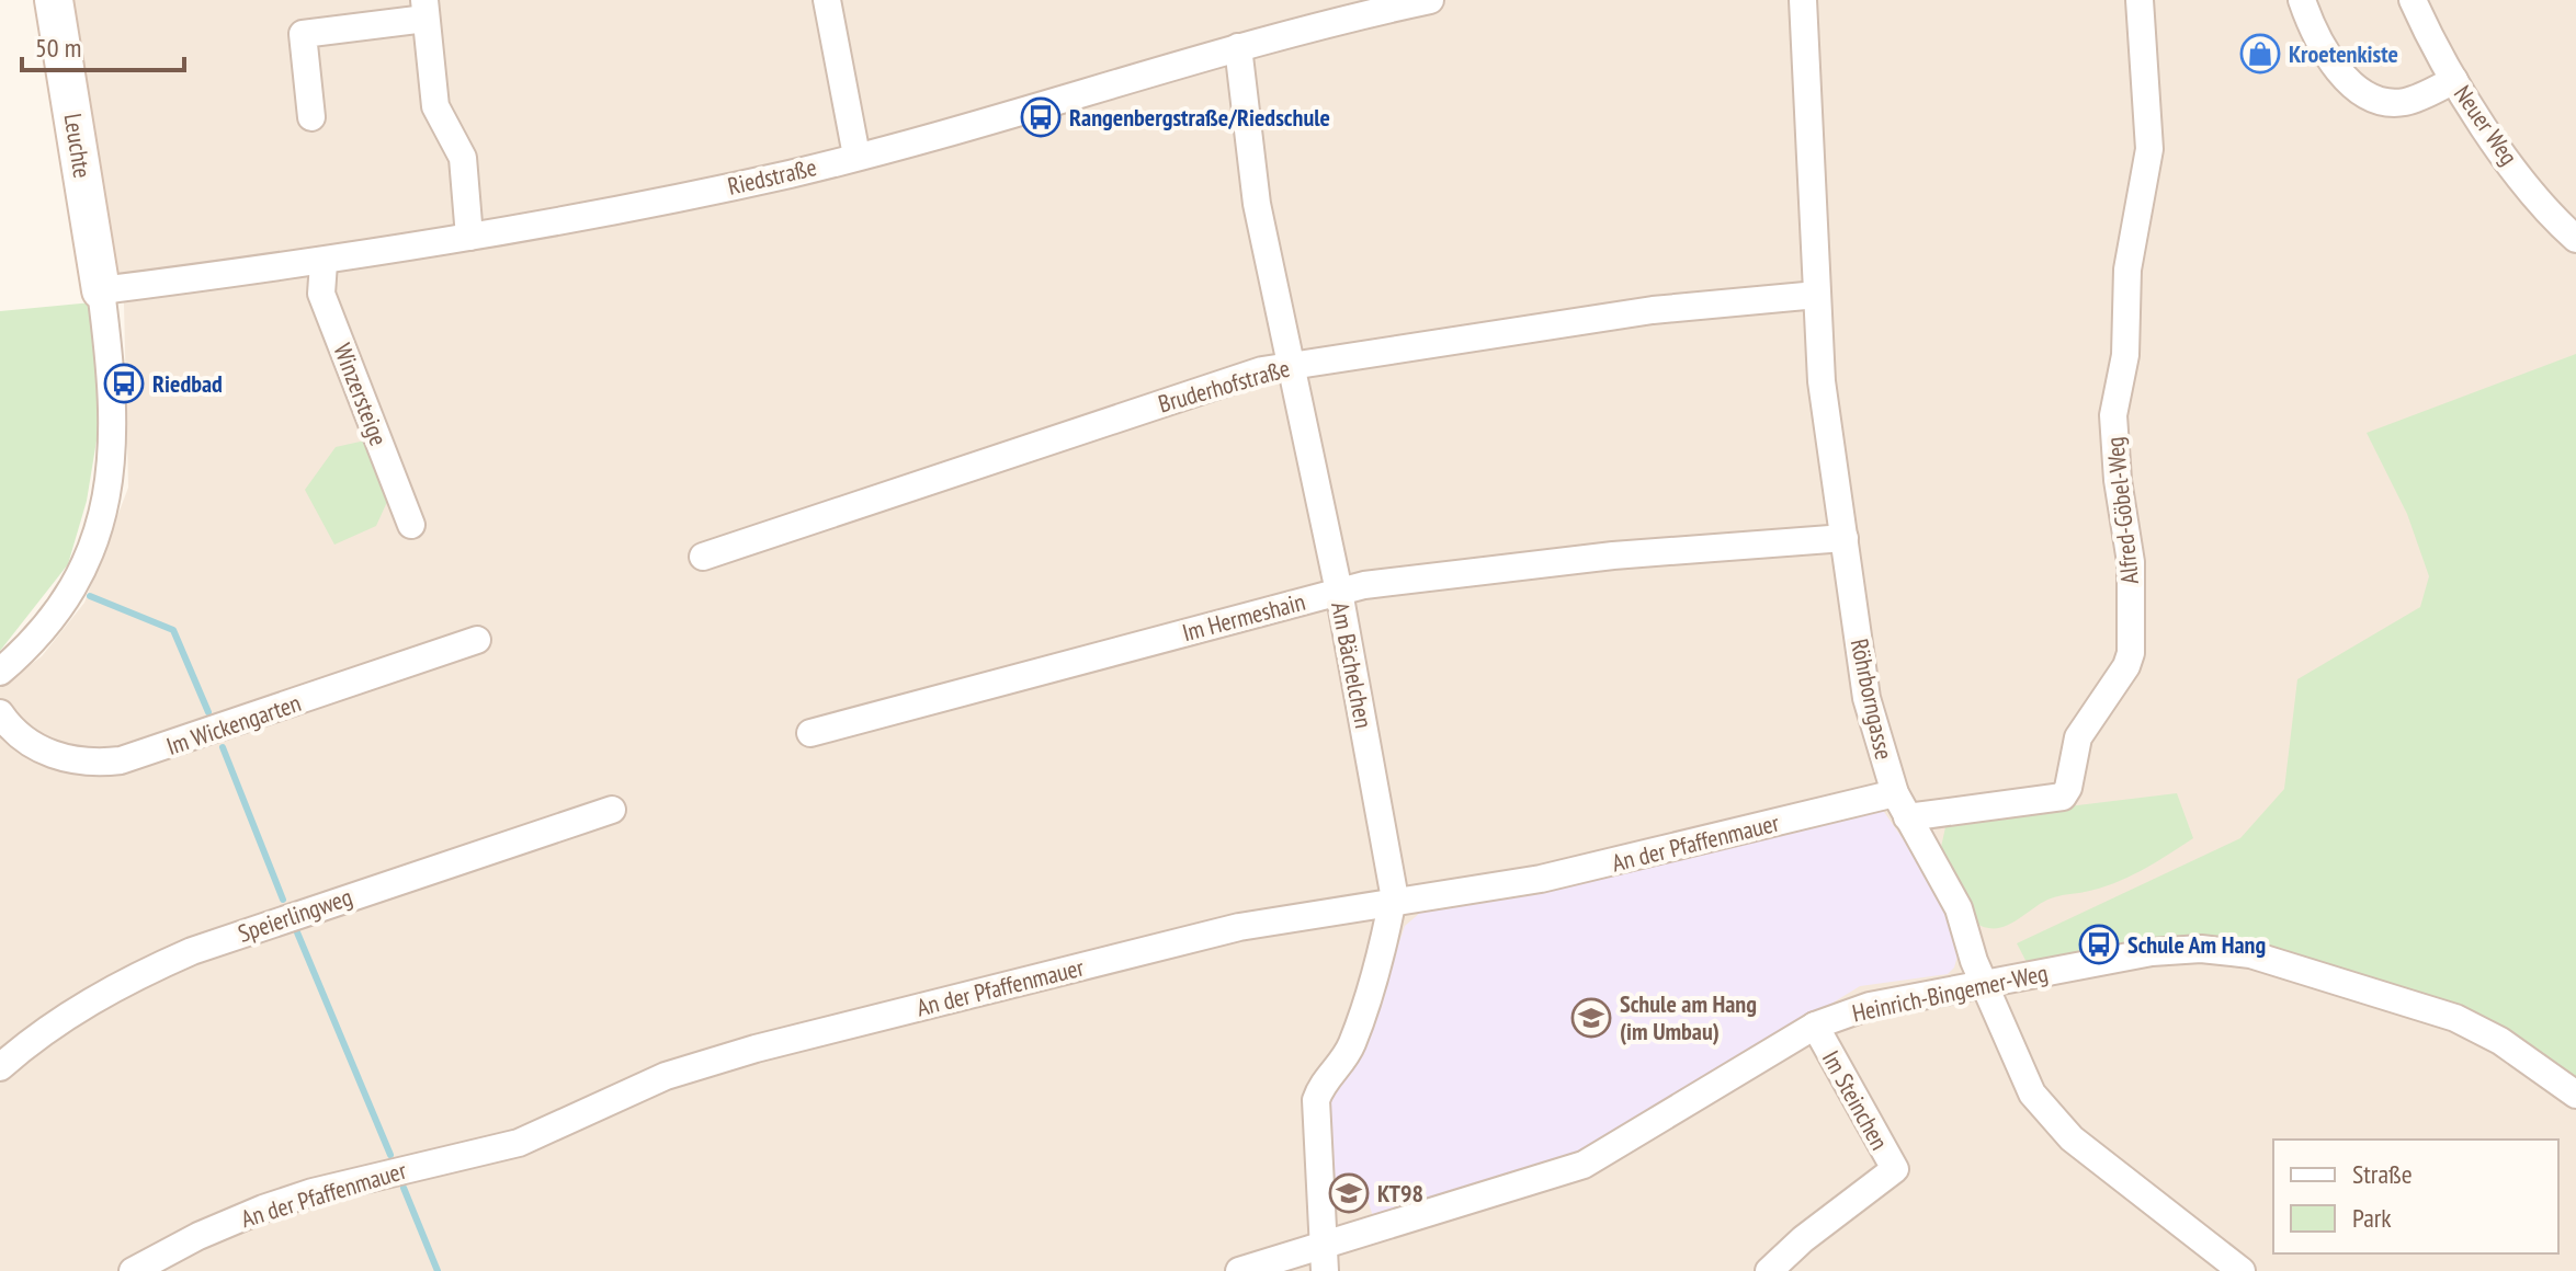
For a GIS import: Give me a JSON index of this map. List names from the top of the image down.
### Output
{
  "streets": {
    "street": [
      "Neuer Weg",
      "Leuchte",
      "Riedstraße",
      "Bruderhofstraße",
      "Winzersteige",
      "Alfred-Göbel-Weg",
      "Im Hermeshain",
      "Am Bächelchen",
      "Röhrborngasse",
      "Im Wickengarten",
      "An der Pfaffenmauer",
      "Speierlingweg",
      "Heinrich-Bingemer-Weg",
      "Im Steinchen"
    ]
  },
  "crossings": [
    ["Leuchte", "Riedstraße"],
    ["Riedstraße", "Winzersteige"],
    ["Riedstraße", "Am Bächelchen"],
    ["Bruderhofstraße", "Am Bächelchen"],
    ["Bruderhofstraße", "Röhrborngasse"],
    ["Alfred-Göbel-Weg", "Röhrborngasse"],
    ["Alfred-Göbel-Weg", "An der Pfaffenmauer"],
    ["Im Hermeshain", "Am Bächelchen"],
    ["Im Hermeshain", "Röhrborngasse"],
    ["Am Bächelchen", "An der Pfaffenmauer"],
    ["Am Bächelchen", "Heinrich-Bingemer-Weg"],
    ["Röhrborngasse", "An der Pfaffenmauer"],
    ["Röhrborngasse", "Heinrich-Bingemer-Weg"],
    ["Heinrich-Bingemer-Weg", "Im Steinchen"]
  ],
  "places": {
    "shop": ["Kroetenkiste"],
    "bus stop": ["Rangenbergstraße/Riedschule", "Riedbad", "Schule Am Hang"],
    "school or university": ["Schule am Hang (im Umbau)", "KT98"]
  },
  "legend": ["Straße", "Park"],
  "scale_bar": "50 m"
}
